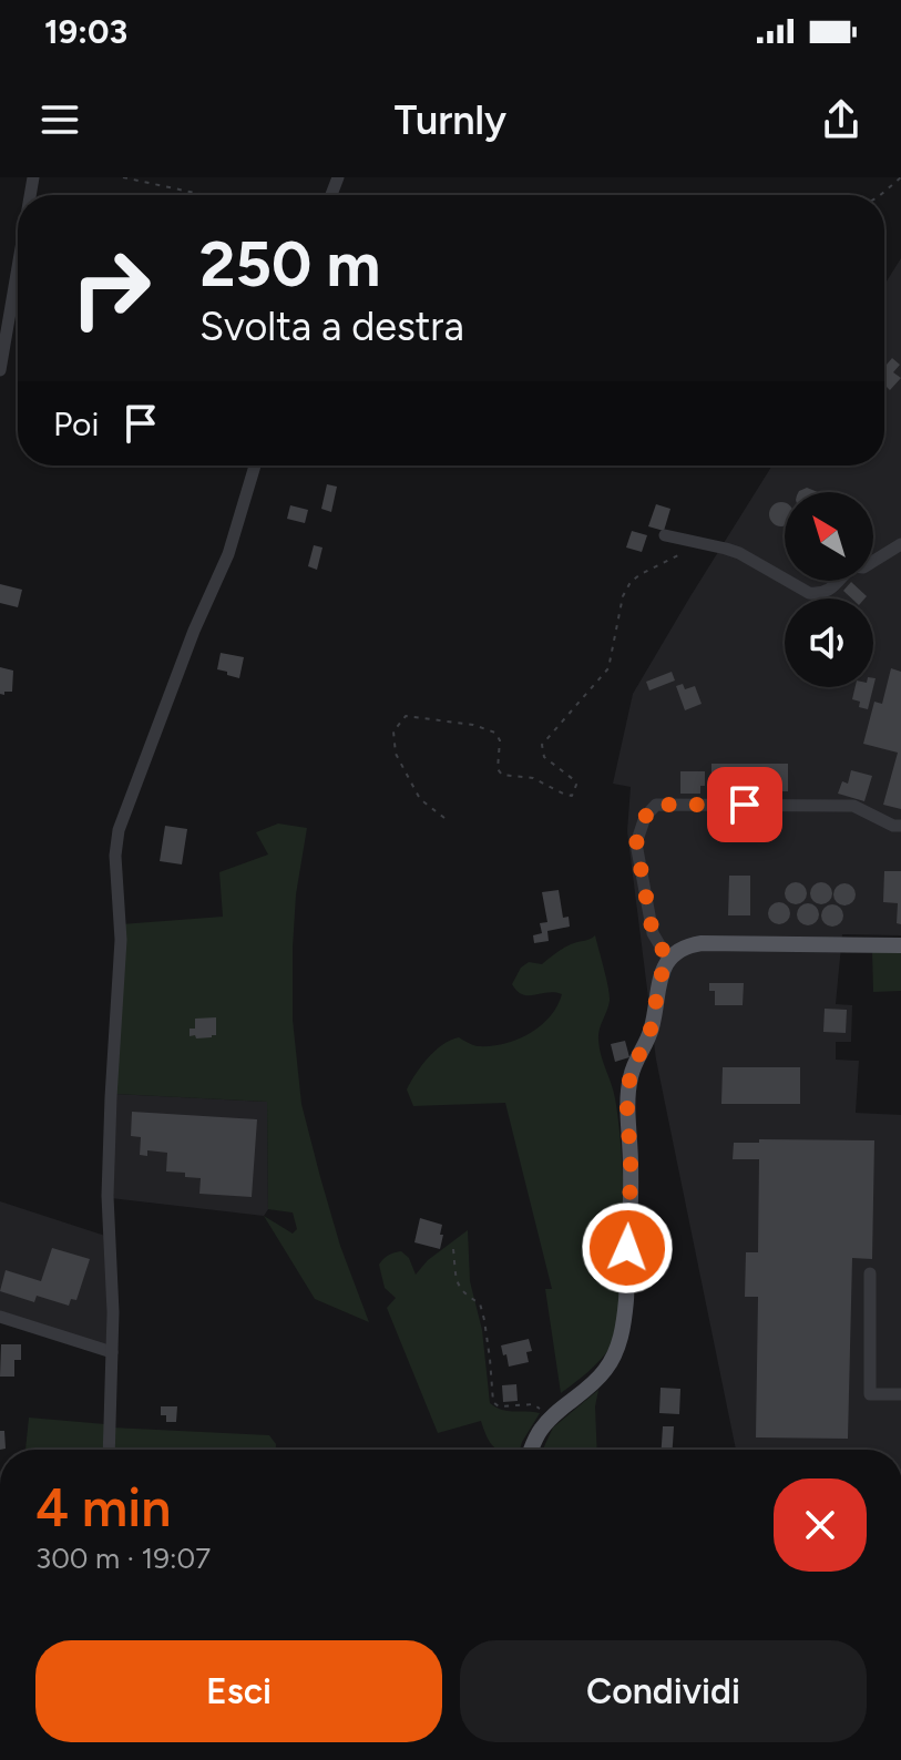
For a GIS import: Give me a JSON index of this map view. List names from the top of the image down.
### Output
{
  "north": "top left",
  "page": {
    "status": "19:03",
    "header": "Turnly",
    "turn": ["250 m", "Svolta a destra"],
    "then": "Poi",
    "heading": ["4 min", "300 m · 19:07"],
    "buttons": ["Esci", "Condividi"]
  }
}
